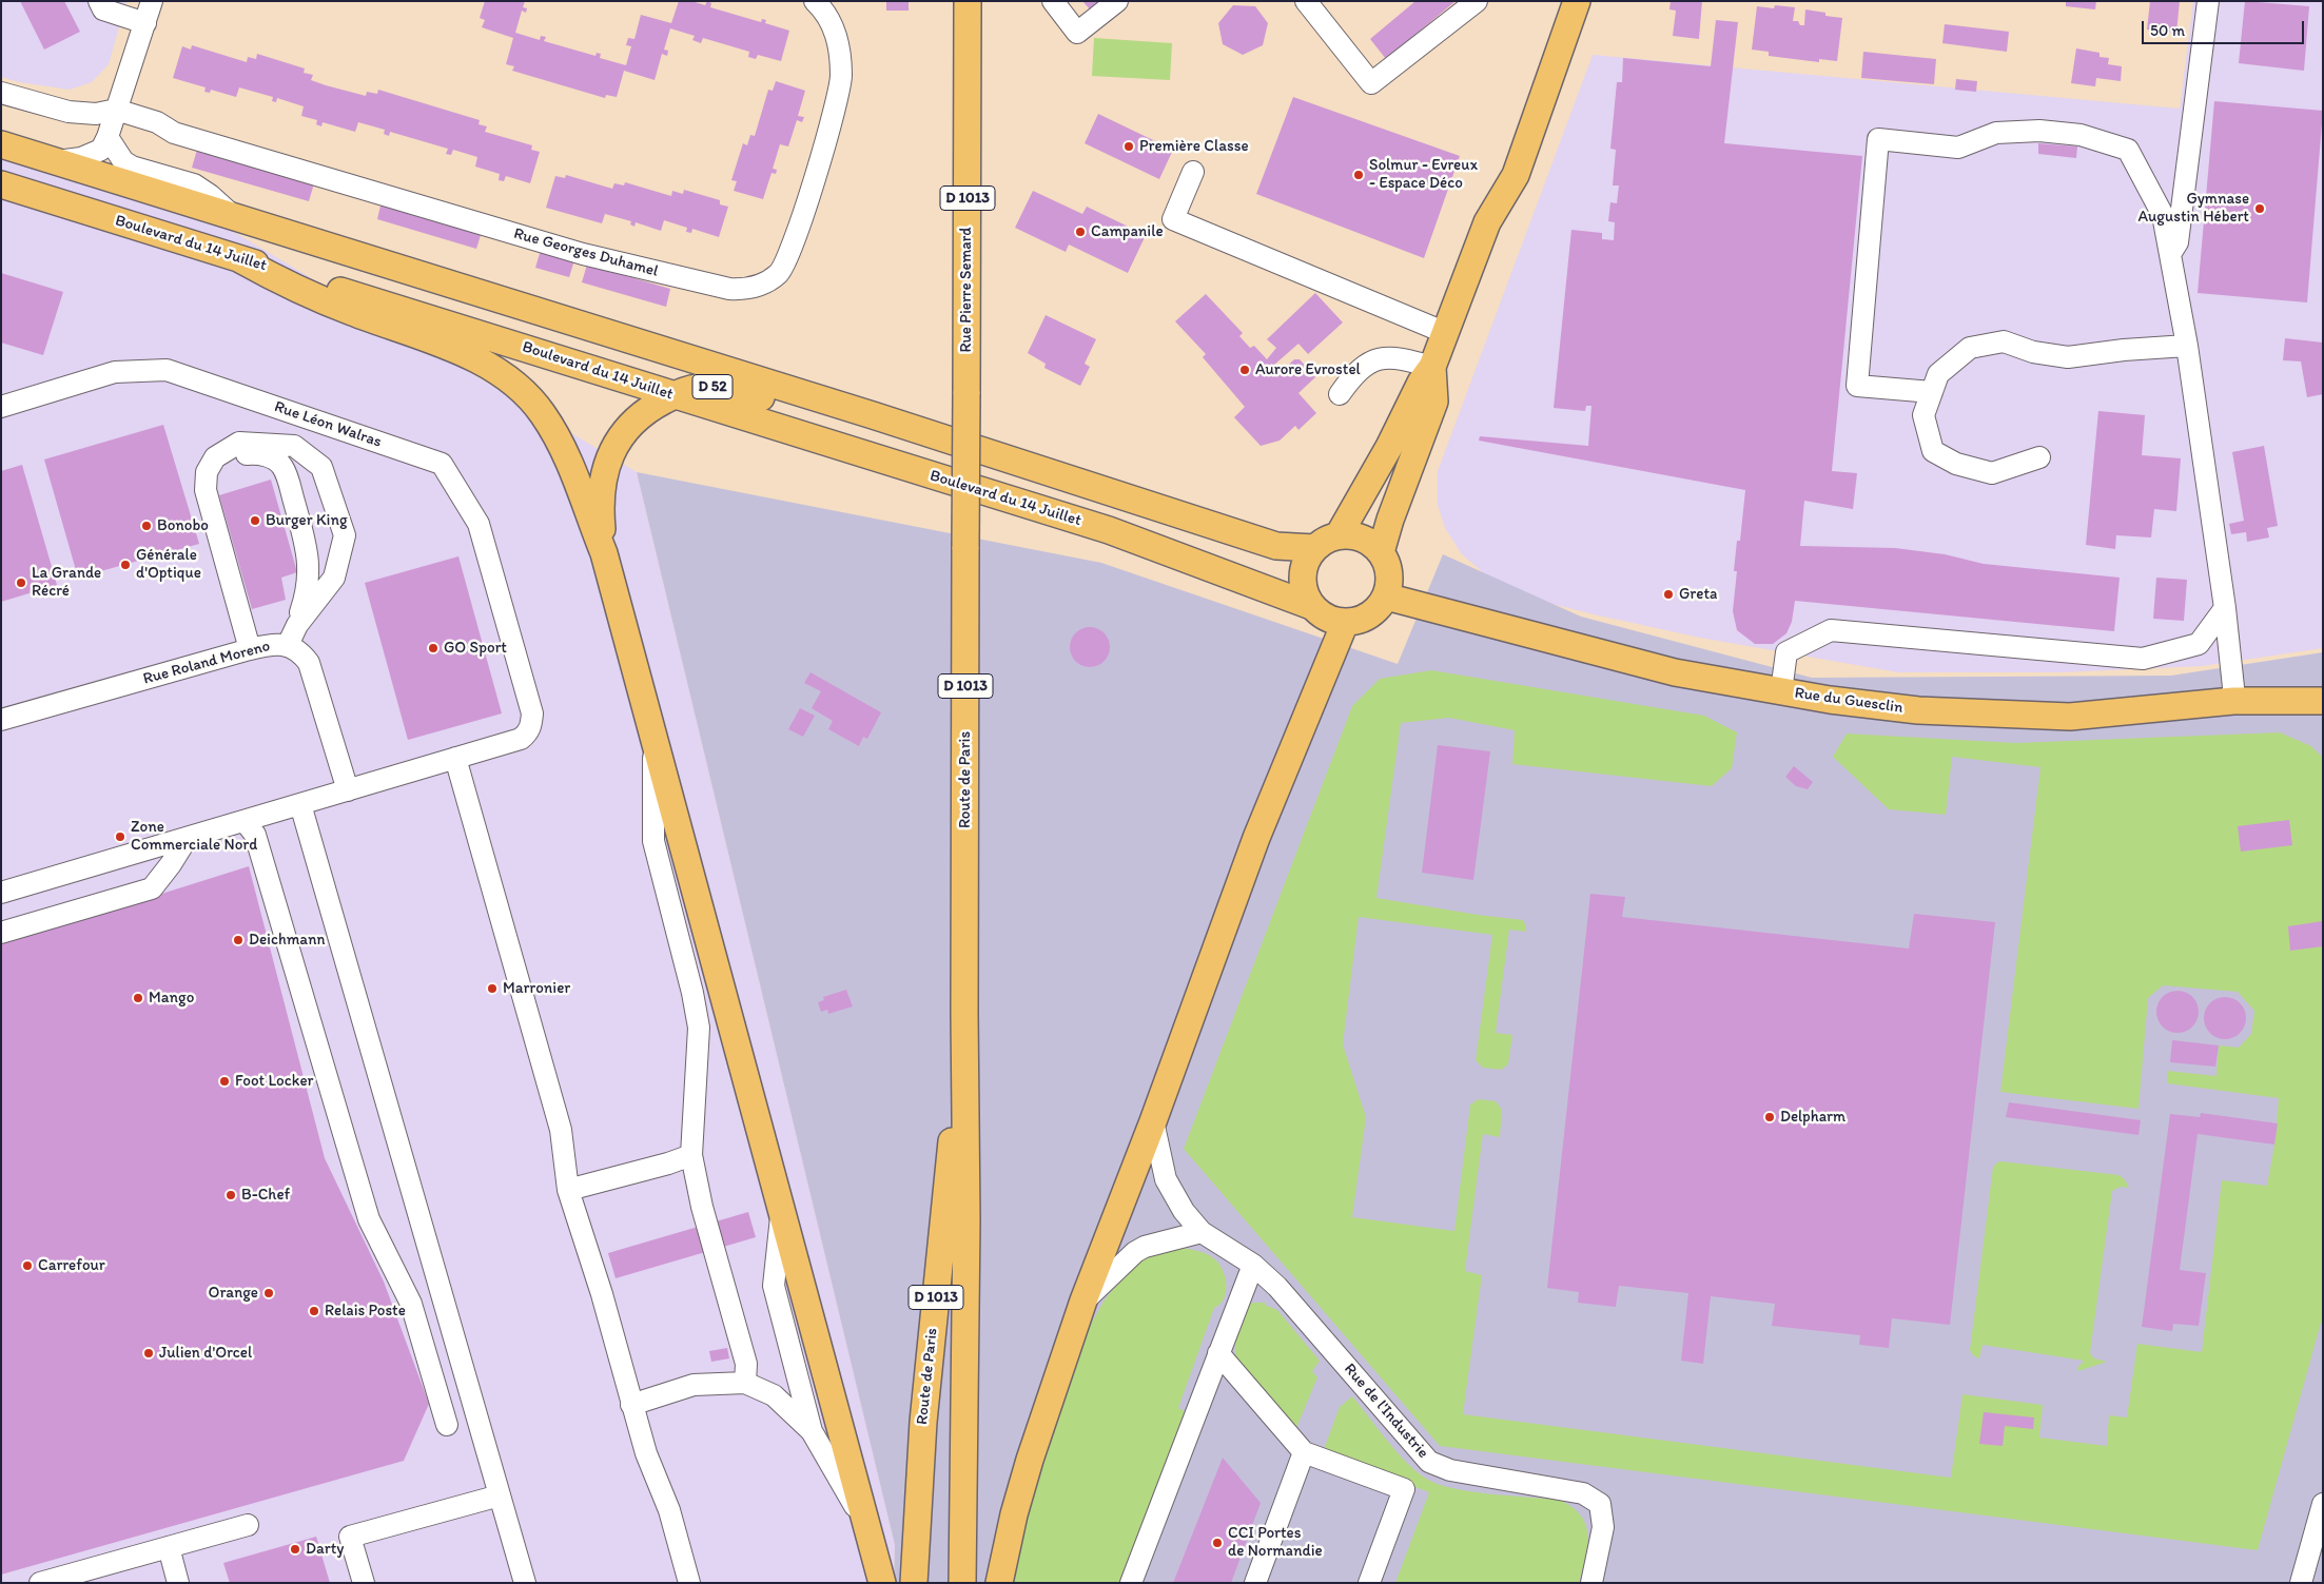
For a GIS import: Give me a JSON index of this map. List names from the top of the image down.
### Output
{
  "streets": {
    "main road": [
      "D 1013",
      "Boulevard du 14 Juillet",
      "Rue Pierre Semard",
      "D 52",
      "Rue du Guesclin",
      "Route de Paris"
    ],
    "street": [
      "Rue Georges Duhamel",
      "Rue Léon Walras",
      "Rue Roland Moreno",
      "Rue de l'Industrie"
    ]
  },
  "crossings": [
    ["Boulevard du 14 Juillet", "D 52"],
    ["Boulevard du 14 Juillet", "Rue du Guesclin"],
    ["Rue Pierre Semard", "Route de Paris"]
  ],
  "places": [
    "Première Classe",
    "Solmur - Evreux - Espace Déco",
    "Gymnase Augustin Hébert",
    "Campanile",
    "Aurore Evrostel",
    "Burger King",
    "Bonobo",
    "Générale d'Optique",
    "La Grande Récré",
    "Greta",
    "GO Sport",
    "Zone Commerciale Nord",
    "Deichmann",
    "Marronier",
    "Mango",
    "Foot Locker",
    "Delpharm",
    "B-Chef",
    "Carrefour",
    "Orange",
    "Relais Poste",
    "Julien d'Orcel",
    "CCI Portes de Normandie",
    "Darty"
  ],
  "scale_bar": "50 m"
}
